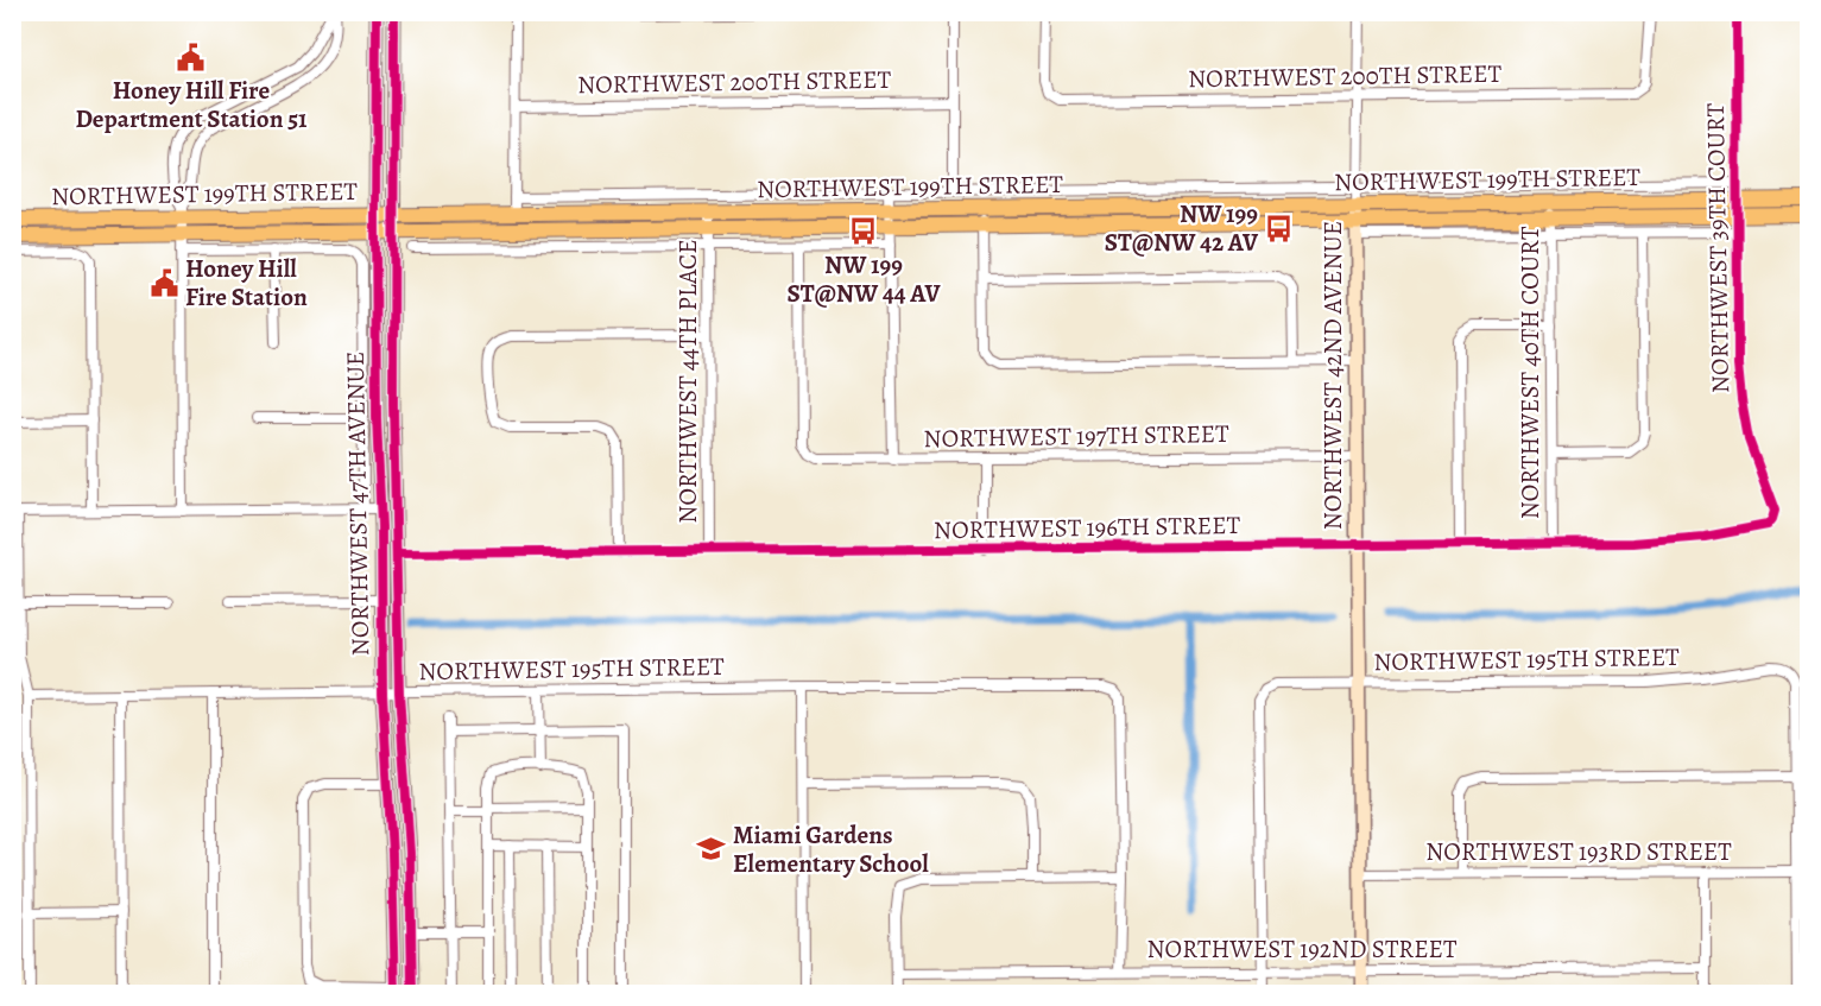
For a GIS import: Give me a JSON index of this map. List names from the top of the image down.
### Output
{
  "streets": {
    "main road": ["NORTHWEST 199TH STREET", "NORTHWEST 42ND AVENUE", "NORTHWEST 47TH AVENUE"],
    "street": [
      "NORTHWEST 200TH STREET",
      "NORTHWEST 39TH COURT",
      "NORTHWEST 40TH COURT",
      "NORTHWEST 44TH PLACE",
      "NORTHWEST 197TH STREET",
      "NORTHWEST 196TH STREET",
      "NORTHWEST 195TH STREET",
      "NORTHWEST 193RD STREET",
      "NORTHWEST 192ND STREET"
    ]
  },
  "crossings": [
    ["NORTHWEST 200TH STREET", "NORTHWEST 42ND AVENUE"],
    ["NORTHWEST 199TH STREET", "NORTHWEST 39TH COURT"],
    ["NORTHWEST 199TH STREET", "NORTHWEST 40TH COURT"],
    ["NORTHWEST 199TH STREET", "NORTHWEST 42ND AVENUE"],
    ["NORTHWEST 199TH STREET", "NORTHWEST 44TH PLACE"],
    ["NORTHWEST 199TH STREET", "NORTHWEST 47TH AVENUE"],
    ["NORTHWEST 39TH COURT", "NORTHWEST 196TH STREET"],
    ["NORTHWEST 40TH COURT", "NORTHWEST 196TH STREET"],
    ["NORTHWEST 42ND AVENUE", "NORTHWEST 197TH STREET"],
    ["NORTHWEST 42ND AVENUE", "NORTHWEST 196TH STREET"],
    ["NORTHWEST 42ND AVENUE", "NORTHWEST 195TH STREET"],
    ["NORTHWEST 42ND AVENUE", "NORTHWEST 193RD STREET"],
    ["NORTHWEST 42ND AVENUE", "NORTHWEST 192ND STREET"],
    ["NORTHWEST 44TH PLACE", "NORTHWEST 196TH STREET"],
    ["NORTHWEST 47TH AVENUE", "NORTHWEST 196TH STREET"],
    ["NORTHWEST 47TH AVENUE", "NORTHWEST 195TH STREET"],
    ["NORTHWEST 195TH STREET", "NORTHWEST 192ND STREET"]
  ],
  "places": {
    "public building": ["Honey Hill Fire Department Station 51", "Honey Hill Fire Station"],
    "bus stop": ["NW 199 ST@NW 42 AV", "NW 199 ST@NW 44 AV"],
    "school or university": ["Miami Gardens Elementary School"]
  }
}
